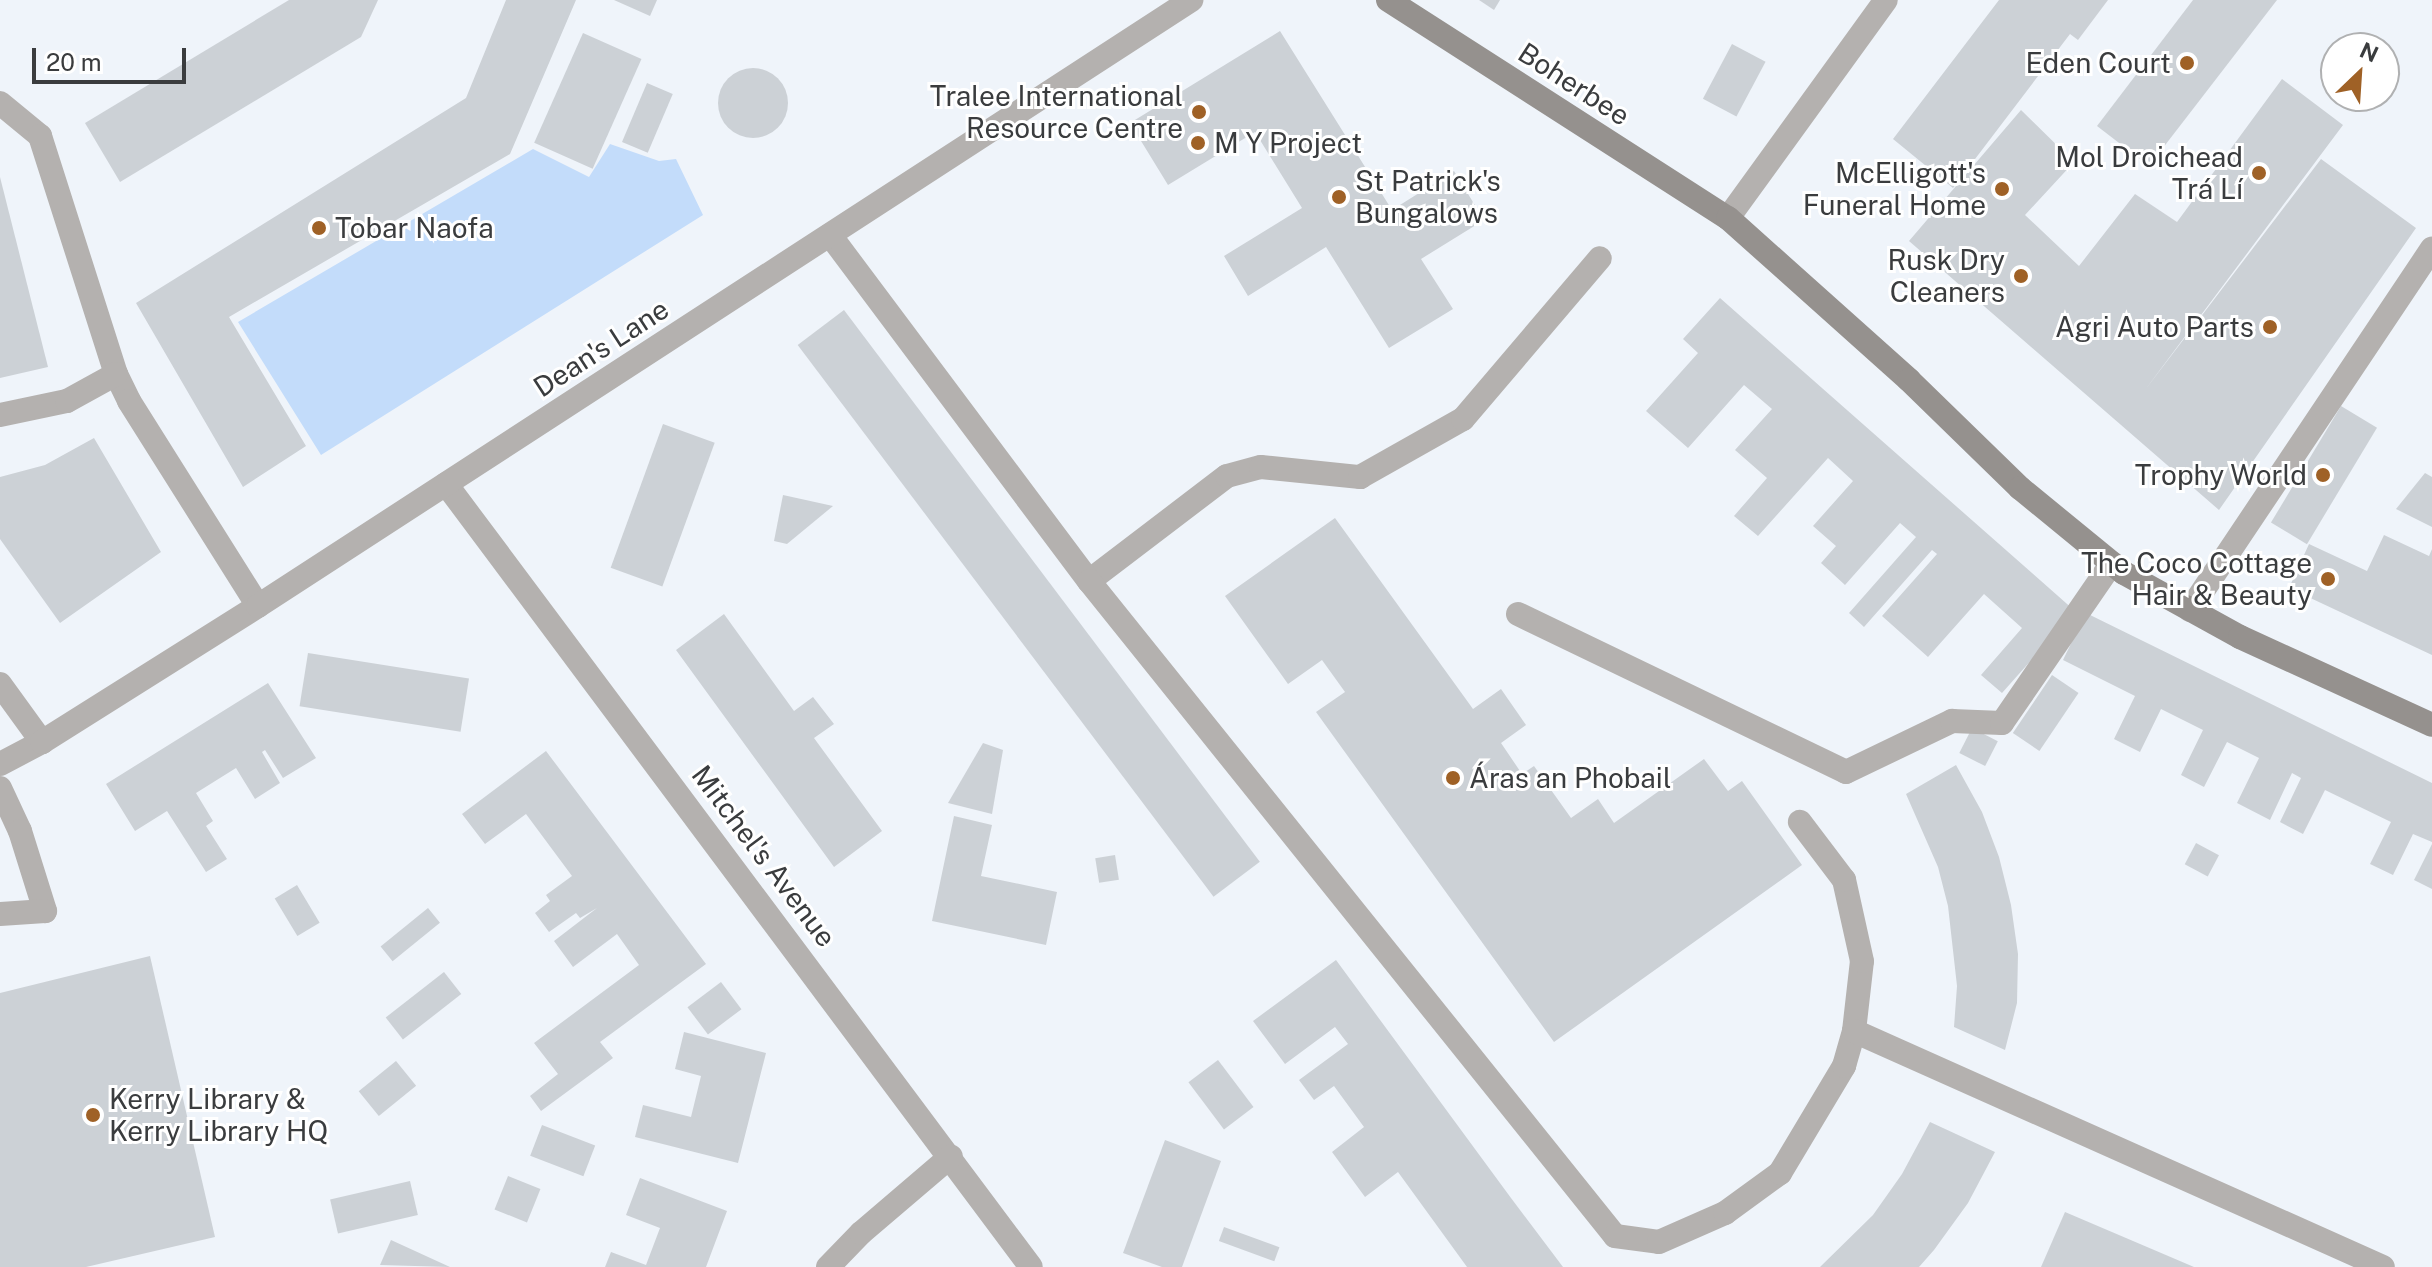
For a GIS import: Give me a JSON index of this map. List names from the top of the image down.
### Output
{
  "streets": {
    "main road": ["Boherbee"],
    "street": ["Dean's Lane", "Mitchel's Avenue"]
  },
  "crossings": [
    ["Dean's Lane", "Mitchel's Avenue"]
  ],
  "places": [
    "Eden Court",
    "Tralee International Resource Centre",
    "M Y Project",
    "Mol Droichead Trá Lí",
    "McElligott's Funeral Home",
    "St Patrick's Bungalows",
    "Tobar Naofa",
    "Rusk Dry Cleaners",
    "Agri Auto Parts",
    "Trophy World",
    "The Coco Cottage Hair & Beauty",
    "Áras an Phobail",
    "Kerry Library & Kerry Library HQ"
  ],
  "scale_bar": "20 m",
  "north": "top right"
}
